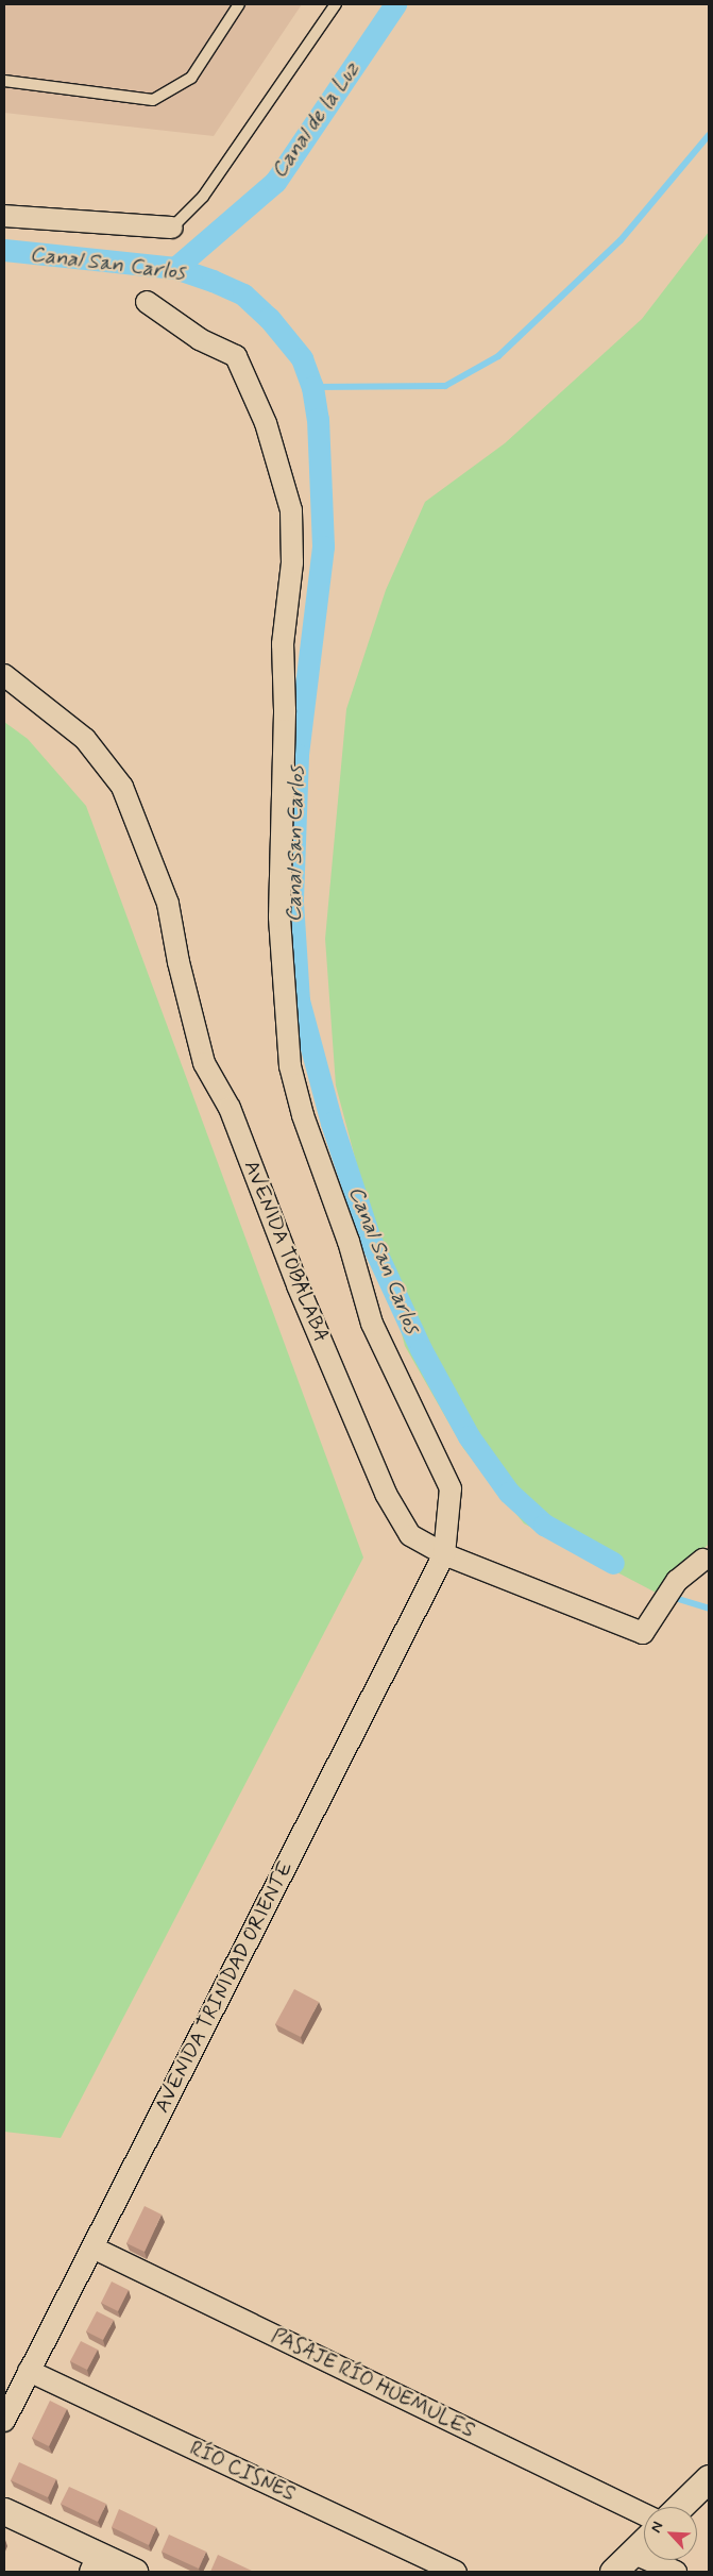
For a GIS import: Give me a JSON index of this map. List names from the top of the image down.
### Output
{
  "streets": {
    "street": [
      "AVENIDA TOBALABA",
      "AVENIDA TRINIDAD ORIENTE",
      "PASAJE RÍO HUEMULES",
      "RÍO CISNES"
    ]
  },
  "crossings": [
    ["AVENIDA TOBALABA", "AVENIDA TRINIDAD ORIENTE"],
    ["AVENIDA TRINIDAD ORIENTE", "PASAJE RÍO HUEMULES"],
    ["AVENIDA TRINIDAD ORIENTE", "RÍO CISNES"]
  ],
  "water": ["Canal de la Luz", "Canal San Carlos"],
  "north": "top left"
}
